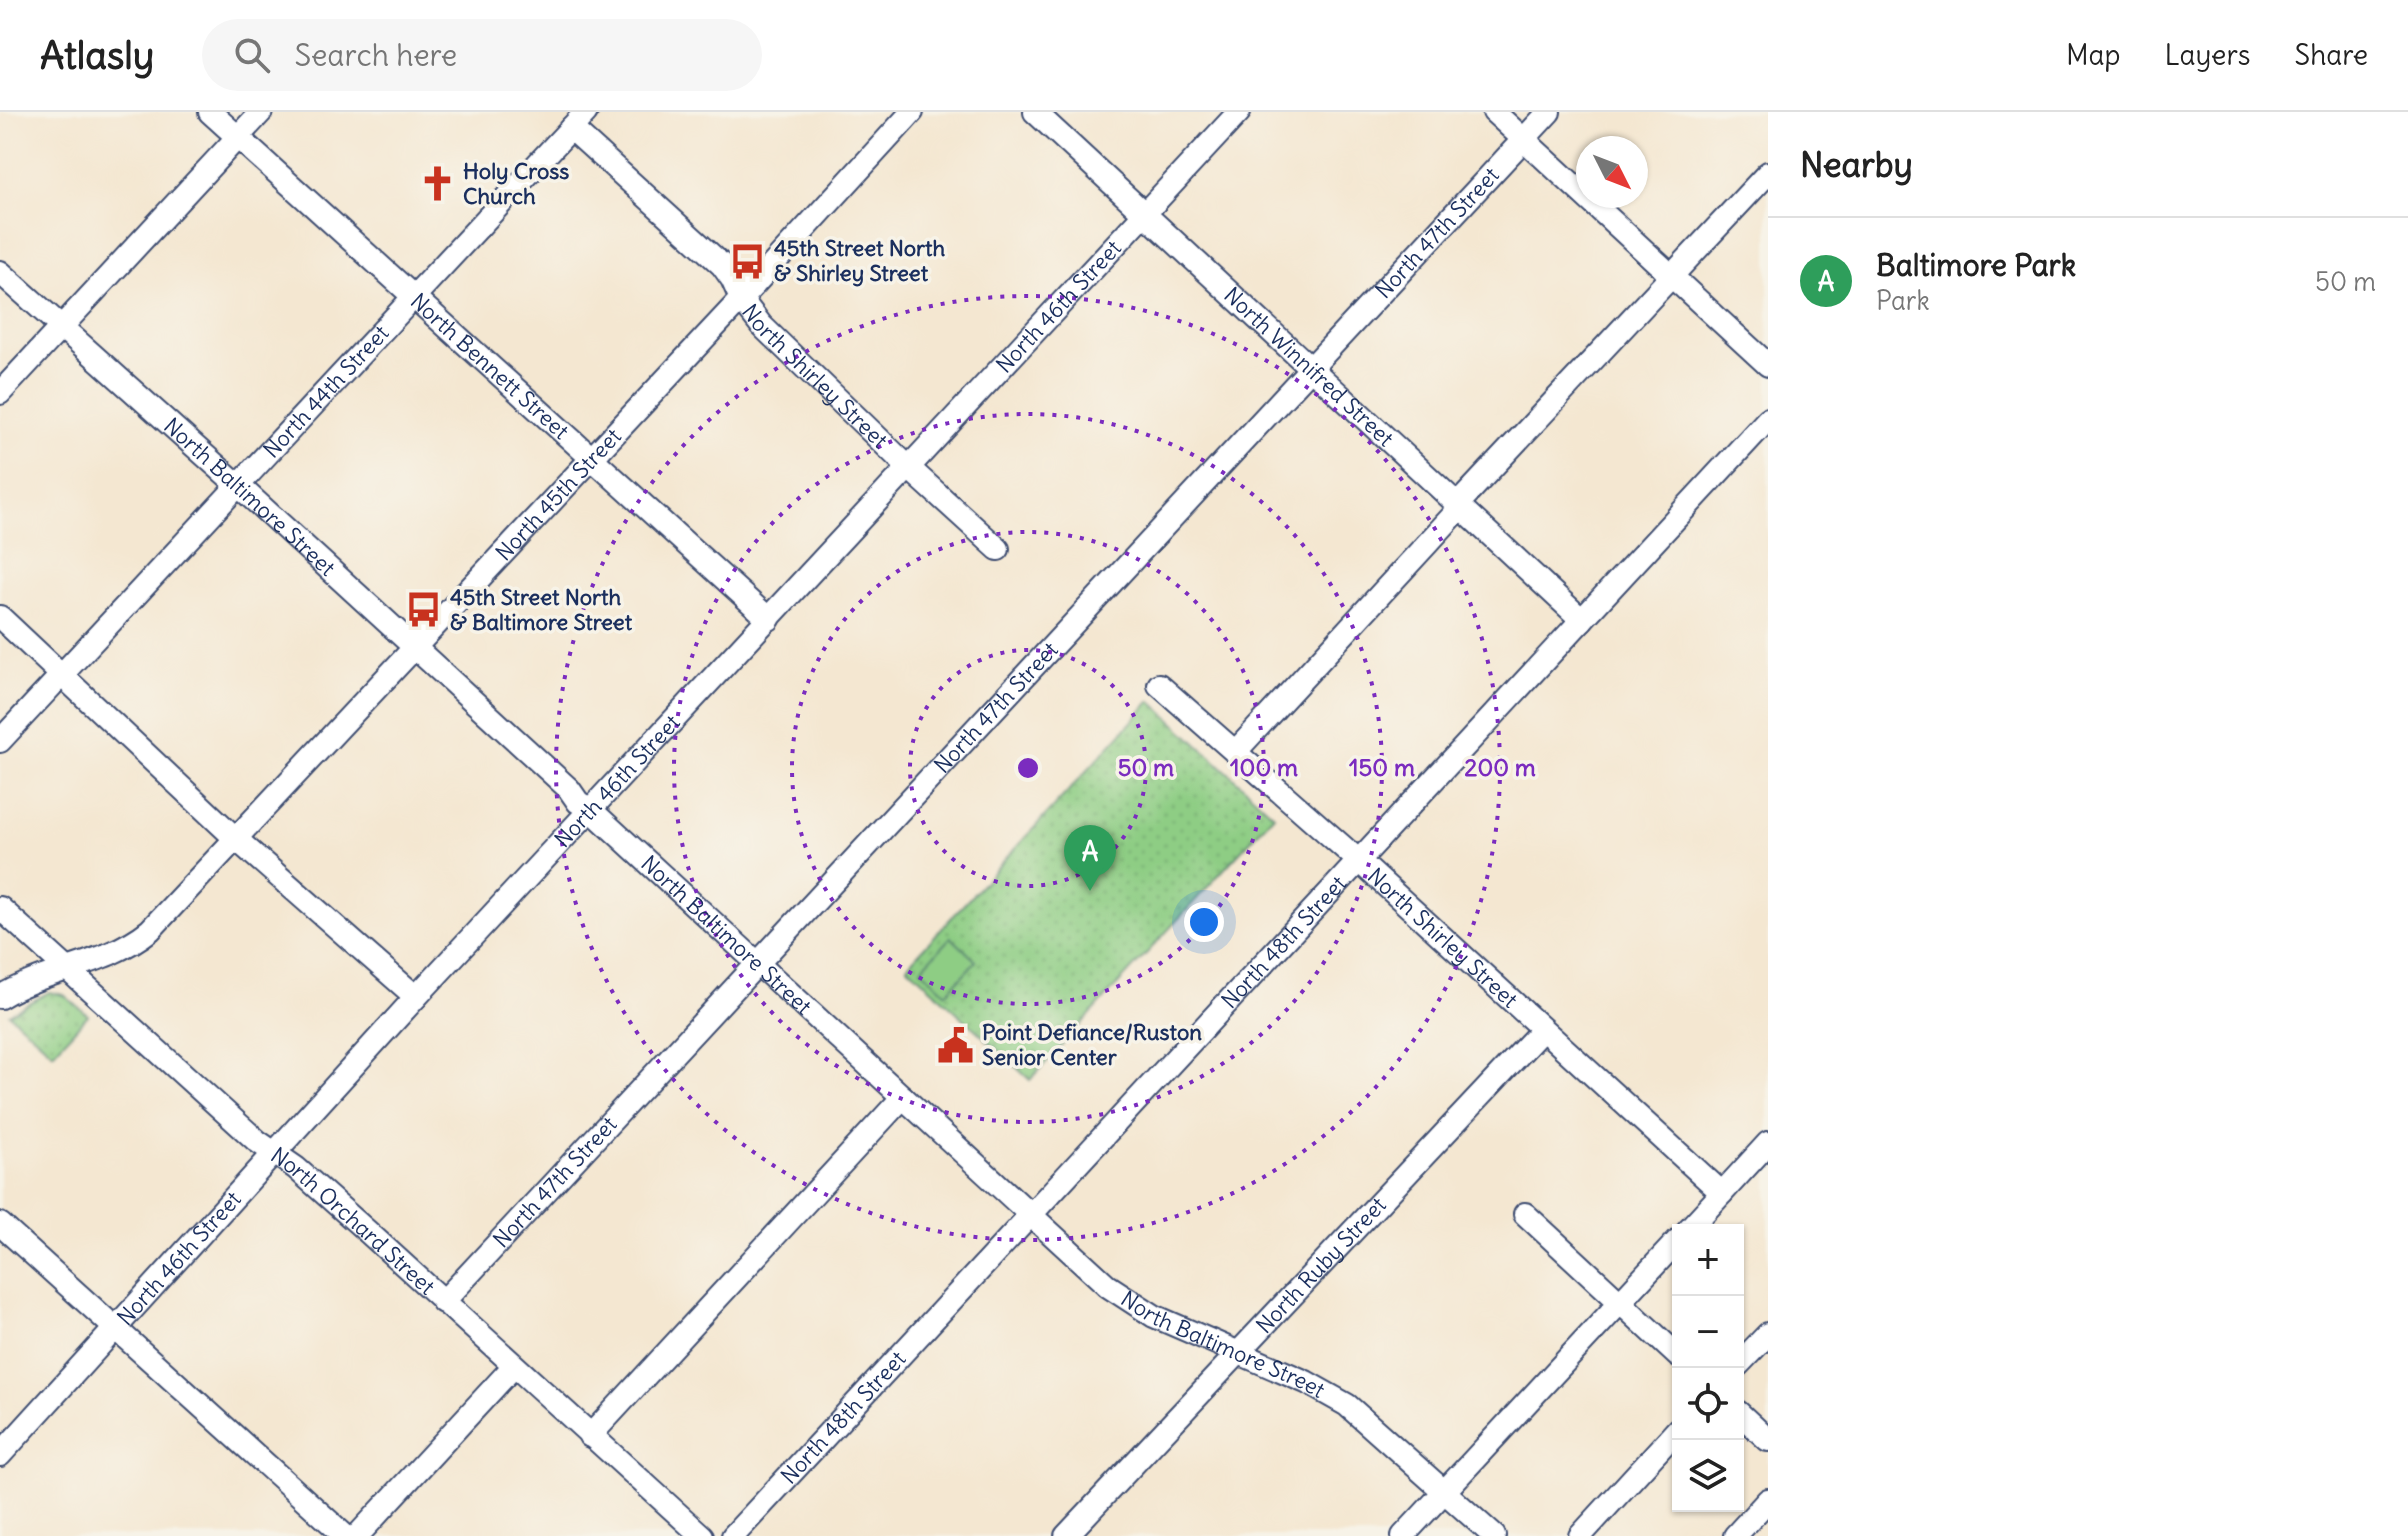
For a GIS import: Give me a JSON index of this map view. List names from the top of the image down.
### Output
{
  "streets": {
    "street": [
      "North 47th Street",
      "North 46th Street",
      "North Bennett Street",
      "North Winnifred Street",
      "North Shirley Street",
      "North 44th Street",
      "North 45th Street",
      "North Baltimore Street",
      "North 48th Street",
      "North Orchard Street",
      "North Ruby Street"
    ]
  },
  "crossings": [
    ["North 47th Street", "North Winnifred Street"],
    ["North 47th Street", "North Baltimore Street"],
    ["North 47th Street", "North Orchard Street"],
    ["North 46th Street", "North Bennett Street"],
    ["North 46th Street", "North Winnifred Street"],
    ["North 46th Street", "North Shirley Street"],
    ["North 46th Street", "North Baltimore Street"],
    ["North 46th Street", "North Orchard Street"],
    ["North Bennett Street", "North 44th Street"],
    ["North Bennett Street", "North 45th Street"],
    ["North Winnifred Street", "North 48th Street"],
    ["North Shirley Street", "North 44th Street"],
    ["North Shirley Street", "North 45th Street"],
    ["North Shirley Street", "North 48th Street"],
    ["North Shirley Street", "North Ruby Street"],
    ["North 44th Street", "North Baltimore Street"],
    ["North 45th Street", "North Baltimore Street"],
    ["North 45th Street", "North Orchard Street"],
    ["North Baltimore Street", "North 48th Street"],
    ["North Baltimore Street", "North Ruby Street"]
  ],
  "places": {
    "church": ["Holy Cross Church"],
    "bus stop": ["45th Street North & Shirley Street", "45th Street North & Baltimore Street"],
    "public building": ["Point Defiance/Ruston Senior Center"]
  },
  "north": "bottom right",
  "page": {
    "header": "Atlasly",
    "search": "Search here",
    "nav": ["Map", "Layers", "Share"],
    "heading": "Nearby",
    "list": [
      {
        "mark": "A",
        "name": "Baltimore Park",
        "note": "Park",
        "value": "50 m"
      }
    ],
    "pins": "A",
    "map_buttons": ["+", "−"]
  },
  "rings": [
    "50 m",
    "100 m",
    "150 m",
    "200 m"
  ]
}
